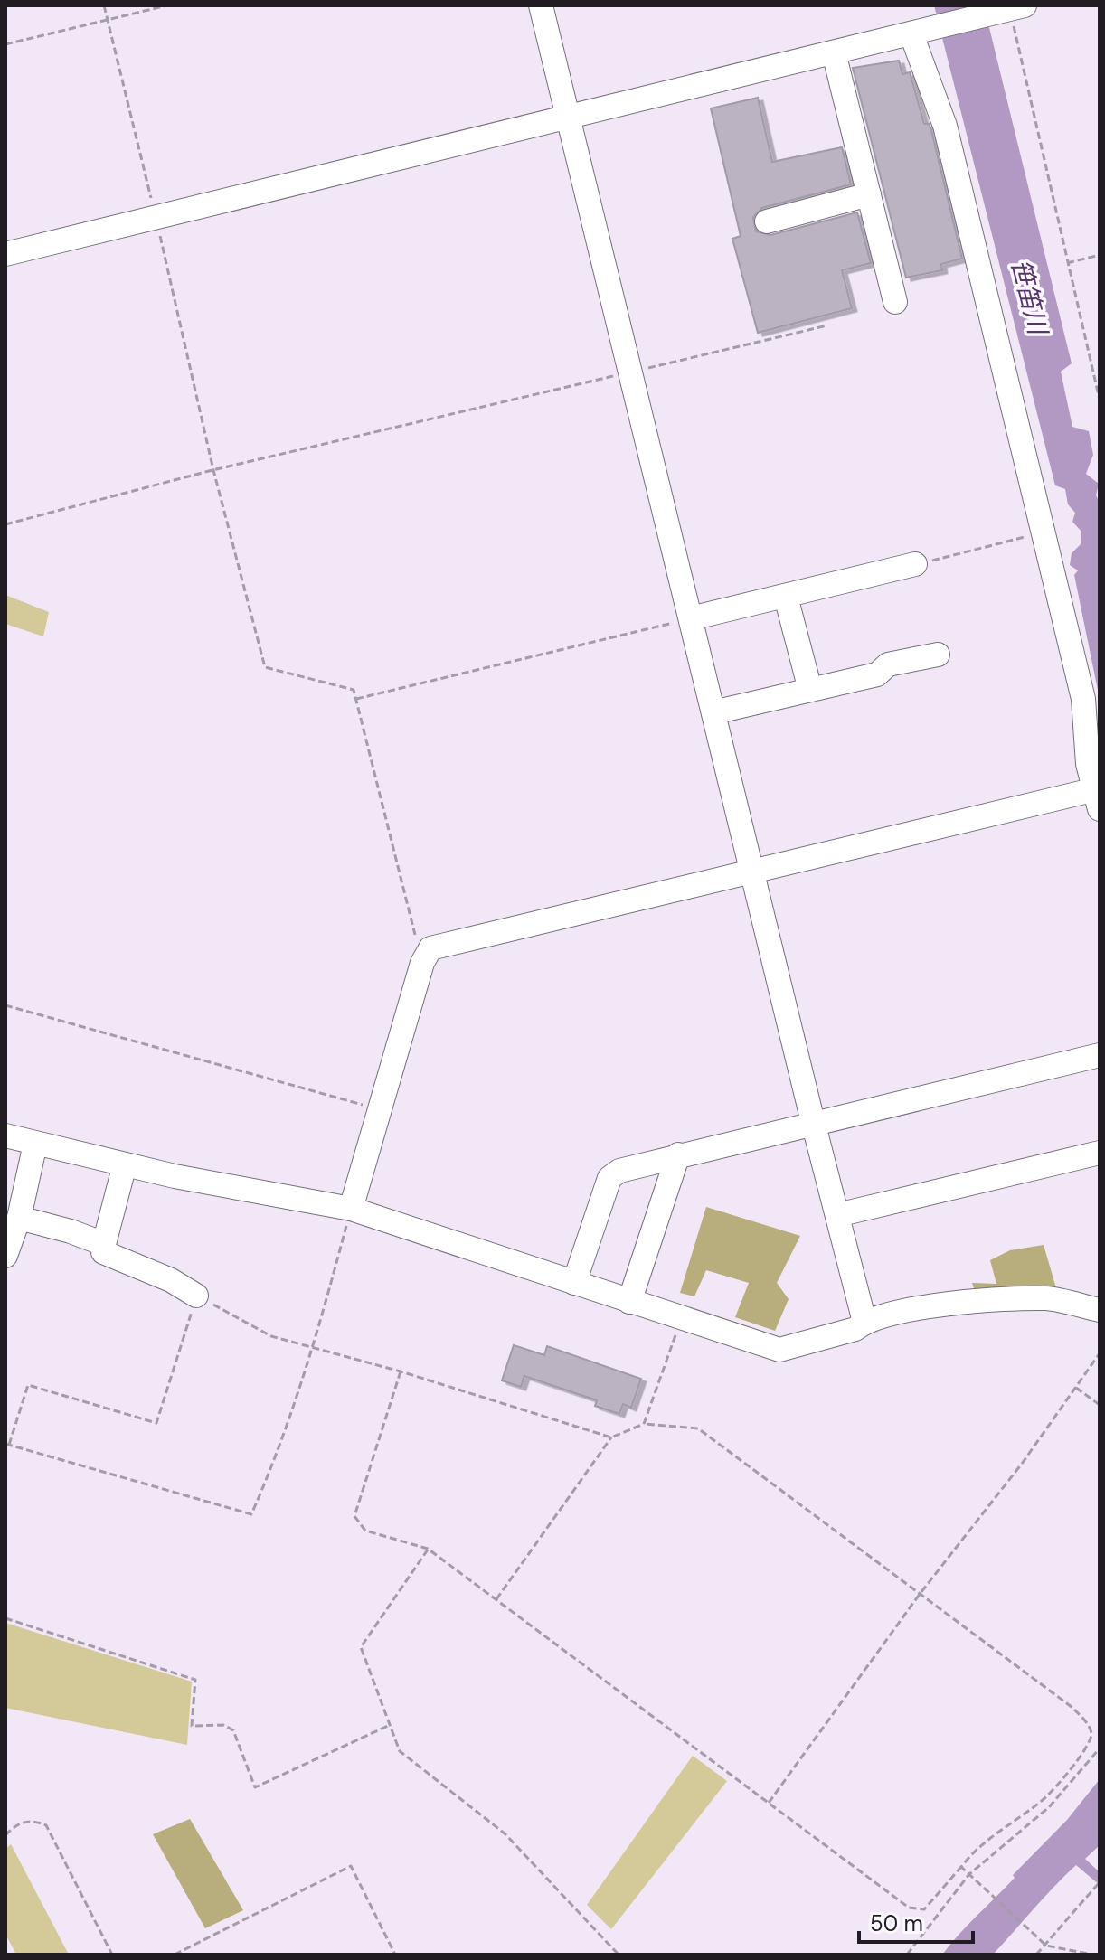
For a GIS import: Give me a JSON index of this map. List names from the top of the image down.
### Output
{
  "water": ["笹笛川"],
  "scale_bar": "50 m"
}
